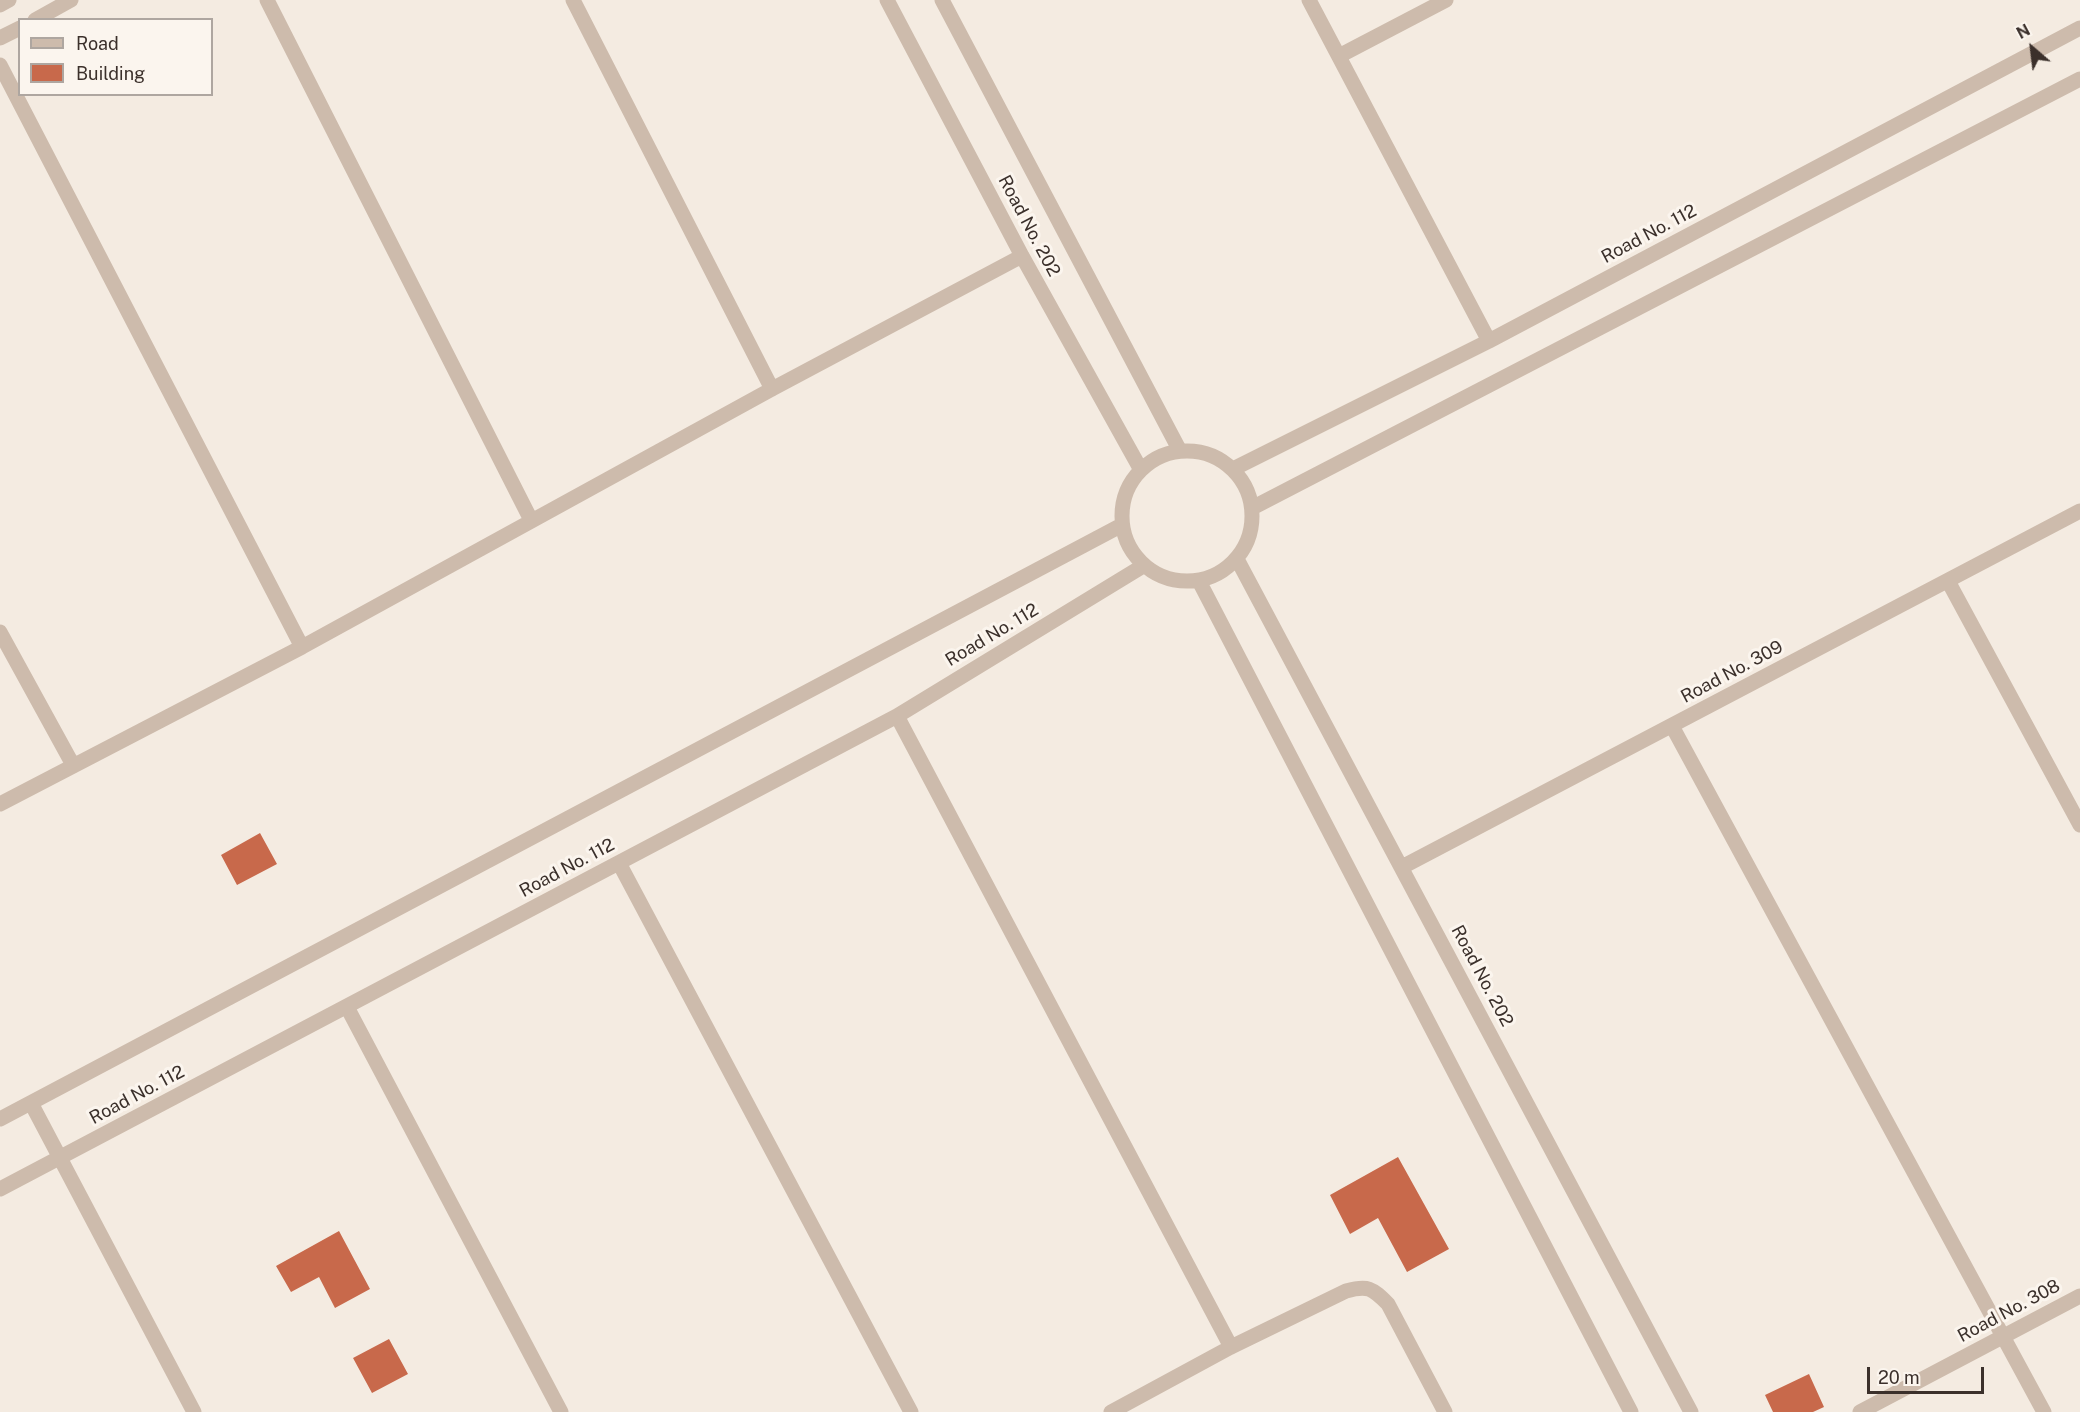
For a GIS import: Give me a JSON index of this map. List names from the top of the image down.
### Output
{
  "streets": {
    "street": [
      "Road No. 202",
      "Road No. 112",
      "Road No. 309",
      "Road No. 308"
    ]
  },
  "crossings": [
    ["Road No. 202", "Road No. 112"],
    ["Road No. 202", "Road No. 309"]
  ],
  "legend": ["Road", "Building"],
  "scale_bar": "20 m",
  "north": "top left"
}
